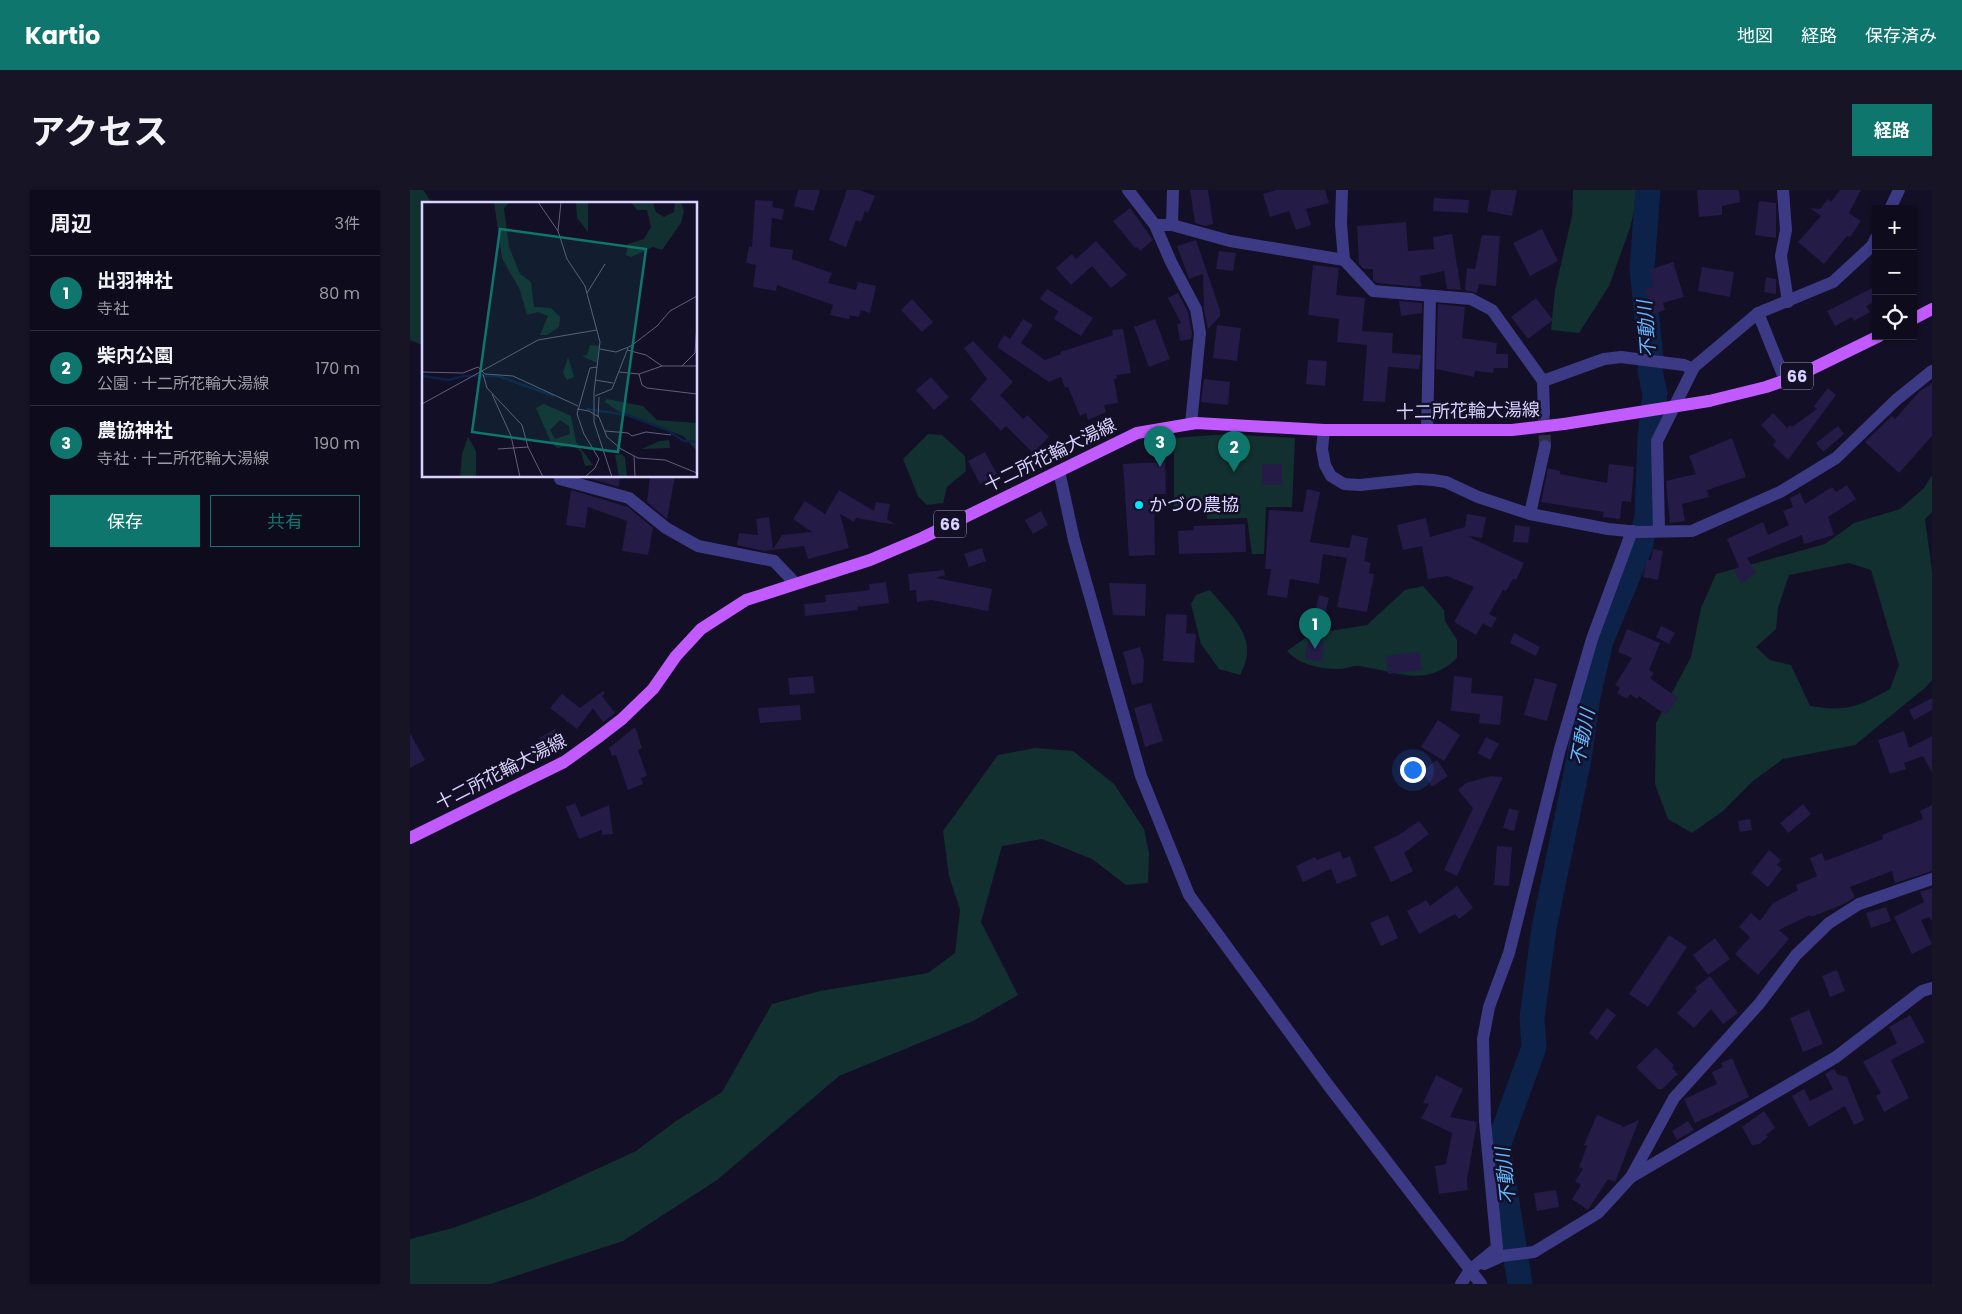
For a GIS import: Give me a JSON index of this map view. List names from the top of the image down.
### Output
{
  "streets": {
    "main road": ["66", "十二所花輪大湯線"]
  },
  "water": ["不動川"],
  "places": ["かづの農協"],
  "page": {
    "header": "Kartio",
    "nav": ["地図", "経路", "保存済み"],
    "title": "アクセス",
    "buttons": [
      "経路",
      ["保存", "共有"]
    ],
    "heading": ["周辺", "3件"],
    "map_buttons": ["+", "−"],
    "list": [
      {
        "mark": "1",
        "name": "出羽神社",
        "note": "寺社",
        "value": "80 m"
      },
      {
        "mark": "2",
        "name": "柴内公園",
        "note": "公園 · 十二所花輪大湯線",
        "value": "170 m"
      },
      {
        "mark": "3",
        "name": "農協神社",
        "note": "寺社 · 十二所花輪大湯線",
        "value": "190 m"
      }
    ],
    "pins": ["3", "2", "1"]
  }
}
